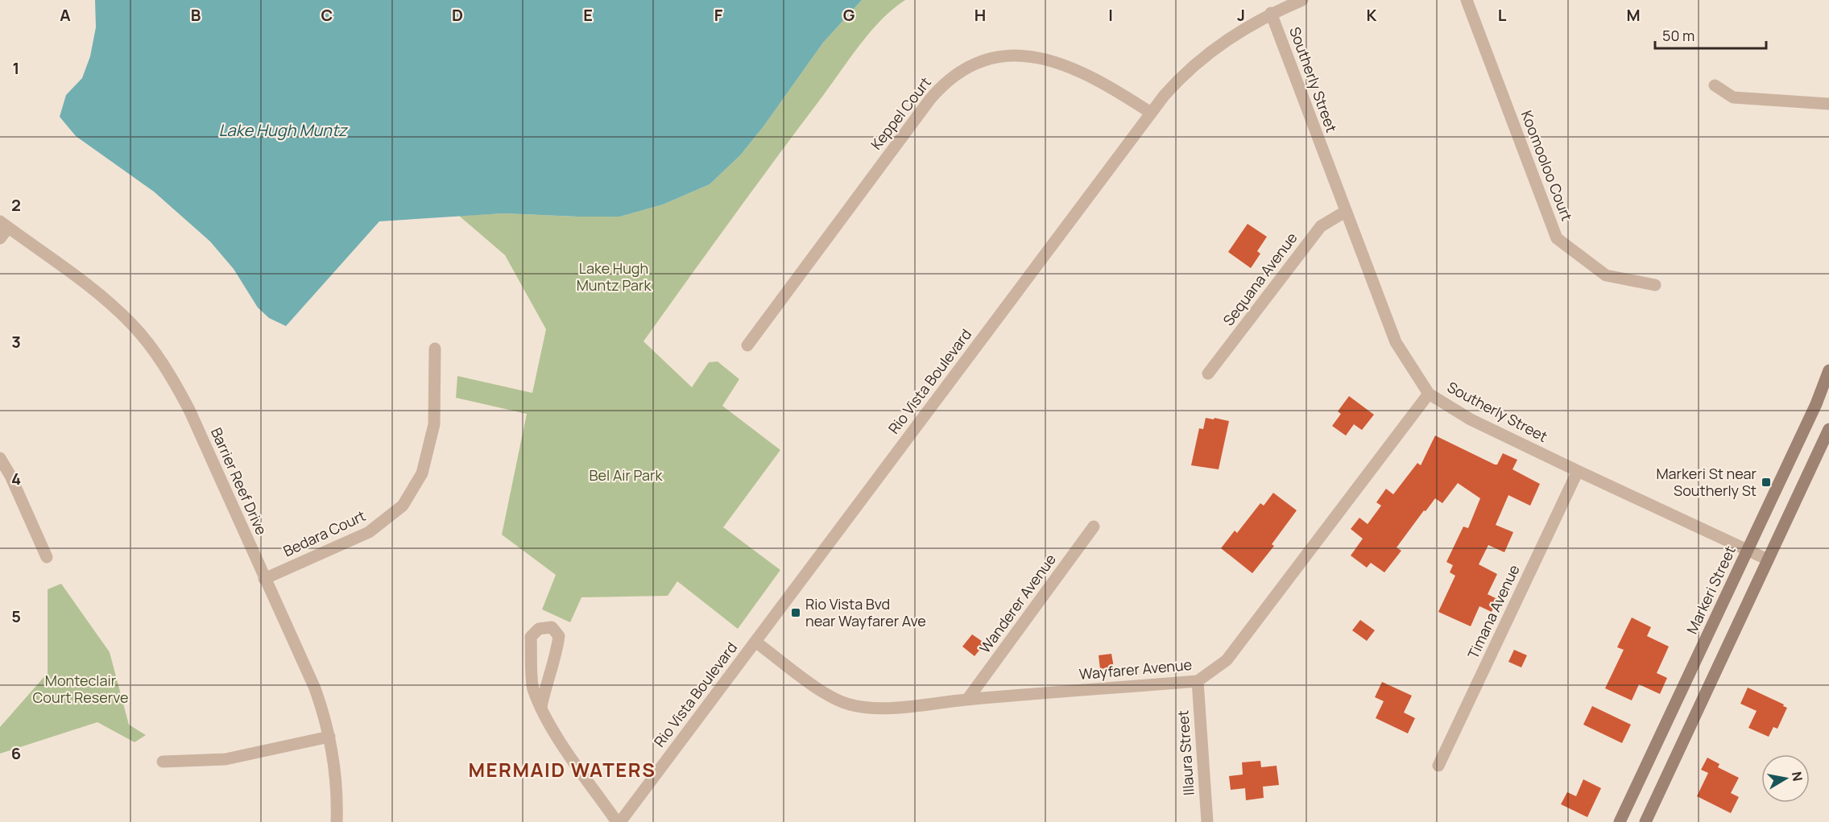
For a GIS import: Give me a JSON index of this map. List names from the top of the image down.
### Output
{
  "streets": {
    "main road": ["Markeri Street"],
    "street": [
      "Southerly Street",
      "Keppel Court",
      "Koomooloo Court",
      "Sequana Avenue",
      "Rio Vista Boulevard",
      "Barrier Reef Drive",
      "Bedara Court",
      "Wanderer Avenue",
      "Timana Avenue",
      "Wayfarer Avenue",
      "Illaura Street"
    ]
  },
  "crossings": [
    ["Southerly Street", "Sequana Avenue"],
    ["Southerly Street", "Rio Vista Boulevard"],
    ["Southerly Street", "Markeri Street"],
    ["Southerly Street", "Timana Avenue"],
    ["Southerly Street", "Wayfarer Avenue"],
    ["Keppel Court", "Rio Vista Boulevard"],
    ["Rio Vista Boulevard", "Wayfarer Avenue"],
    ["Barrier Reef Drive", "Bedara Court"],
    ["Wanderer Avenue", "Wayfarer Avenue"],
    ["Wayfarer Avenue", "Illaura Street"]
  ],
  "districts": ["MERMAID WATERS"],
  "water": ["Lake Hugh Muntz"],
  "parks": ["Lake Hugh Muntz Park", "Bel Air Park", "Monteclair Court Reserve"],
  "places": {
    "transit": ["Markeri St near Southerly St", "Rio Vista Bvd near Wayfarer Ave"]
  },
  "scale_bar": "50 m",
  "north": "right",
  "grid": {
    "columns": [
      "A",
      "B",
      "C",
      "D",
      "E",
      "F",
      "G",
      "H",
      "I",
      "J",
      "K",
      "L",
      "M"
    ],
    "rows": [
      "1",
      "2",
      "3",
      "4",
      "5",
      "6"
    ]
  }
}
